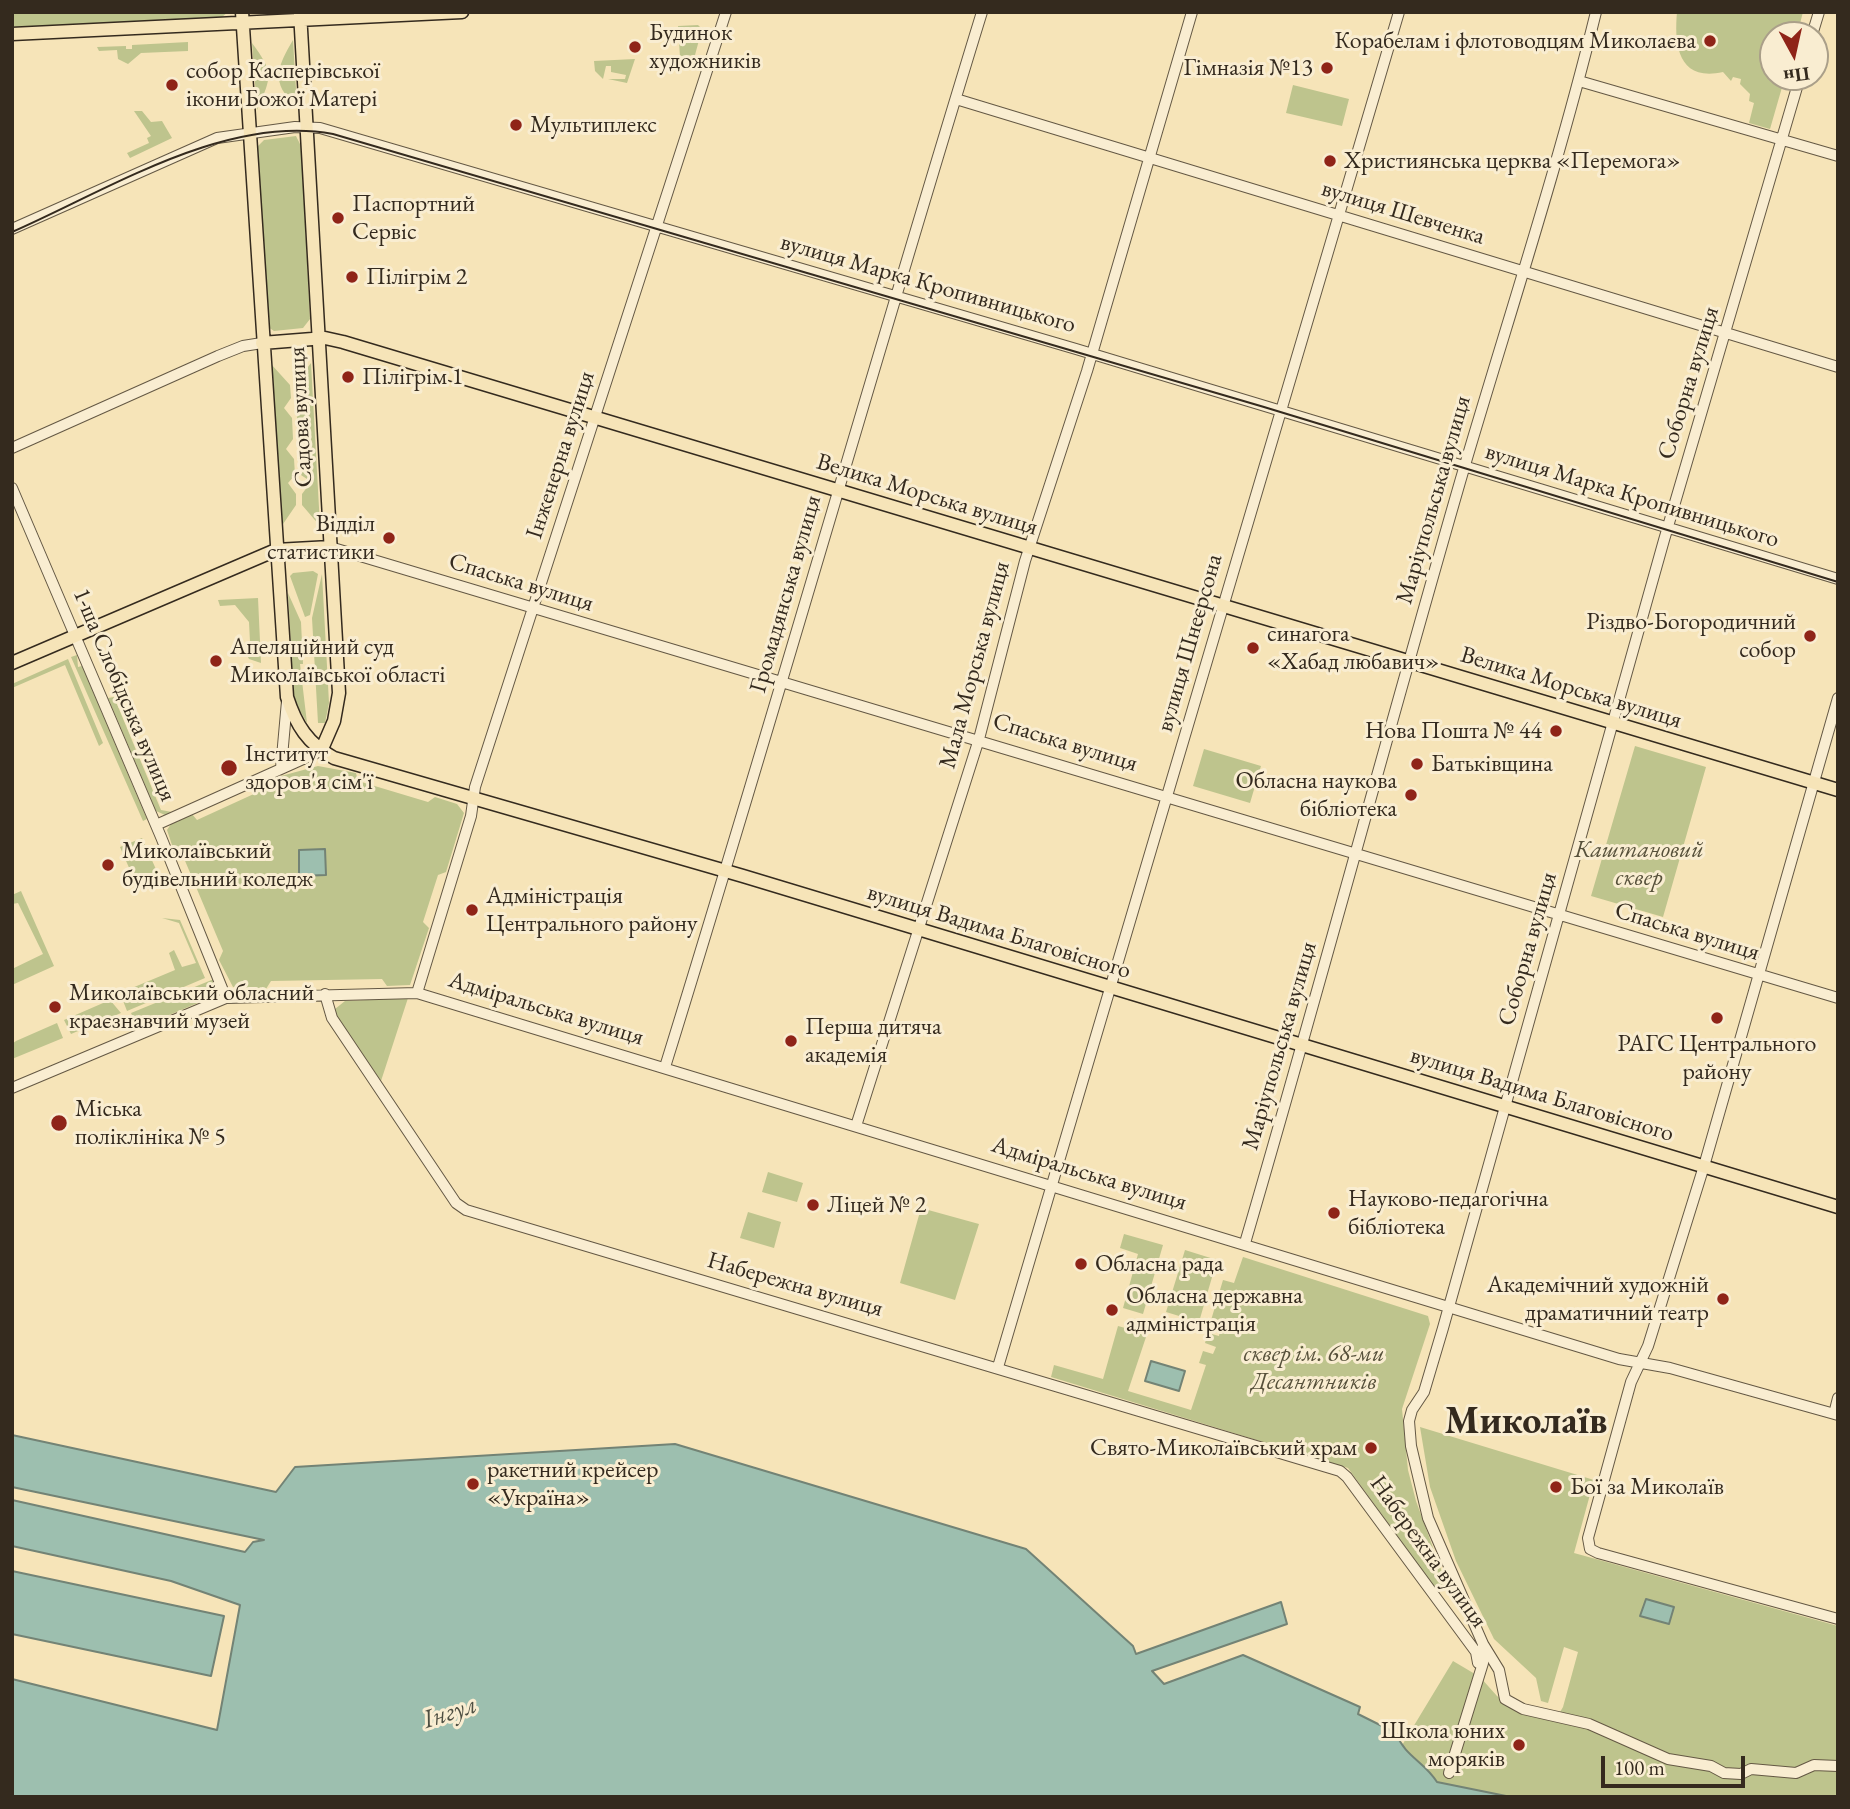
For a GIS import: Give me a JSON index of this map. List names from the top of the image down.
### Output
{
  "streets": {
    "main road": [
      "Садова вулиця",
      "Велика Морська вулиця",
      "Спаська вулиця",
      "вулиця Вадима Благовісного"
    ],
    "street": [
      "вулиця Шевченка",
      "вулиця Марка Кропивницького",
      "Соборна вулиця",
      "Інженерна вулиця",
      "Маріупольська вулиця",
      "Громадянська вулиця",
      "вулиця Шнеєрсона",
      "Мала Морська вулиця",
      "1-ша Слобідська вулиця",
      "Адміральська вулиця",
      "Набережна вулиця"
    ]
  },
  "crossings": [
    ["вулиця Шевченка", "Соборна вулиця"],
    ["вулиця Шевченка", "Маріупольська вулиця"],
    ["вулиця Шевченка", "Громадянська вулиця"],
    ["вулиця Шевченка", "вулиця Шнеєрсона"],
    ["вулиця Шевченка", "Мала Морська вулиця"],
    ["вулиця Марка Кропивницького", "Соборна вулиця"],
    ["вулиця Марка Кропивницького", "Садова вулиця"],
    ["вулиця Марка Кропивницького", "Інженерна вулиця"],
    ["вулиця Марка Кропивницького", "Маріупольська вулиця"],
    ["вулиця Марка Кропивницького", "Громадянська вулиця"],
    ["вулиця Марка Кропивницького", "вулиця Шнеєрсона"],
    ["вулиця Марка Кропивницького", "Мала Морська вулиця"],
    ["Соборна вулиця", "Велика Морська вулиця"],
    ["Соборна вулиця", "Спаська вулиця"],
    ["Соборна вулиця", "вулиця Вадима Благовісного"],
    ["Соборна вулиця", "Адміральська вулиця"],
    ["Садова вулиця", "Велика Морська вулиця"],
    ["Садова вулиця", "Спаська вулиця"],
    ["Садова вулиця", "вулиця Вадима Благовісного"],
    ["Інженерна вулиця", "Велика Морська вулиця"],
    ["Інженерна вулиця", "Спаська вулиця"],
    ["Інженерна вулиця", "вулиця Вадима Благовісного"],
    ["Інженерна вулиця", "Адміральська вулиця"],
    ["Велика Морська вулиця", "Маріупольська вулиця"],
    ["Велика Морська вулиця", "Громадянська вулиця"],
    ["Велика Морська вулиця", "вулиця Шнеєрсона"],
    ["Велика Морська вулиця", "Мала Морська вулиця"],
    ["Маріупольська вулиця", "Спаська вулиця"],
    ["Маріупольська вулиця", "вулиця Вадима Благовісного"],
    ["Маріупольська вулиця", "Адміральська вулиця"],
    ["Спаська вулиця", "Громадянська вулиця"],
    ["Спаська вулиця", "вулиця Шнеєрсона"],
    ["Спаська вулиця", "Мала Морська вулиця"],
    ["Спаська вулиця", "1-ша Слобідська вулиця"],
    ["Громадянська вулиця", "вулиця Вадима Благовісного"],
    ["Громадянська вулиця", "Адміральська вулиця"],
    ["вулиця Шнеєрсона", "вулиця Вадима Благовісного"],
    ["вулиця Шнеєрсона", "Адміральська вулиця"],
    ["вулиця Шнеєрсона", "Набережна вулиця"],
    ["Мала Морська вулиця", "вулиця Вадима Благовісного"],
    ["Мала Морська вулиця", "Адміральська вулиця"],
    ["Адміральська вулиця", "Набережна вулиця"]
  ],
  "districts": ["Миколаїв"],
  "water": ["Інгул"],
  "parks": ["Каштановий сквер", "сквер ім. 68-ми Десантників"],
  "places": [
    "Корабелам і флотоводцям Миколаєва",
    "Будинок художників",
    "Гімназія №13",
    "собор Касперівської ікони Божої Матері",
    "Мультиплекс",
    "Християнська церква «Перемога»",
    "Паспортний Сервіс",
    "Пілігрім 2",
    "Пілігрім 1",
    "Відділ статистики",
    "Різдво-Богородичний собор",
    "синагога «Хабад любавич»",
    "Апеляційний суд Миколаївської області",
    "Нова Пошта № 44",
    "Батьківщина",
    "Інститут здоров'я сім'ї",
    "Обласна наукова бібліотека",
    "Миколаївський будівельний коледж",
    "Адміністрація Центрального району",
    "Миколаївський обласний краєзнавчий музей",
    "РАГС Центрального району",
    "Перша дитяча академія",
    "Міська поліклініка № 5",
    "Ліцей № 2",
    "Науково-педагогічна бібліотека",
    "Обласна рада",
    "Академічний художній драматичний театр",
    "Обласна державна адміністрація",
    "Свято-Миколаївський храм",
    "ракетний крейсер «Україна»",
    "Бої за Миколаїв",
    "Школа юних моряків"
  ],
  "scale_bar": "100 m",
  "north": "bottom"
}
